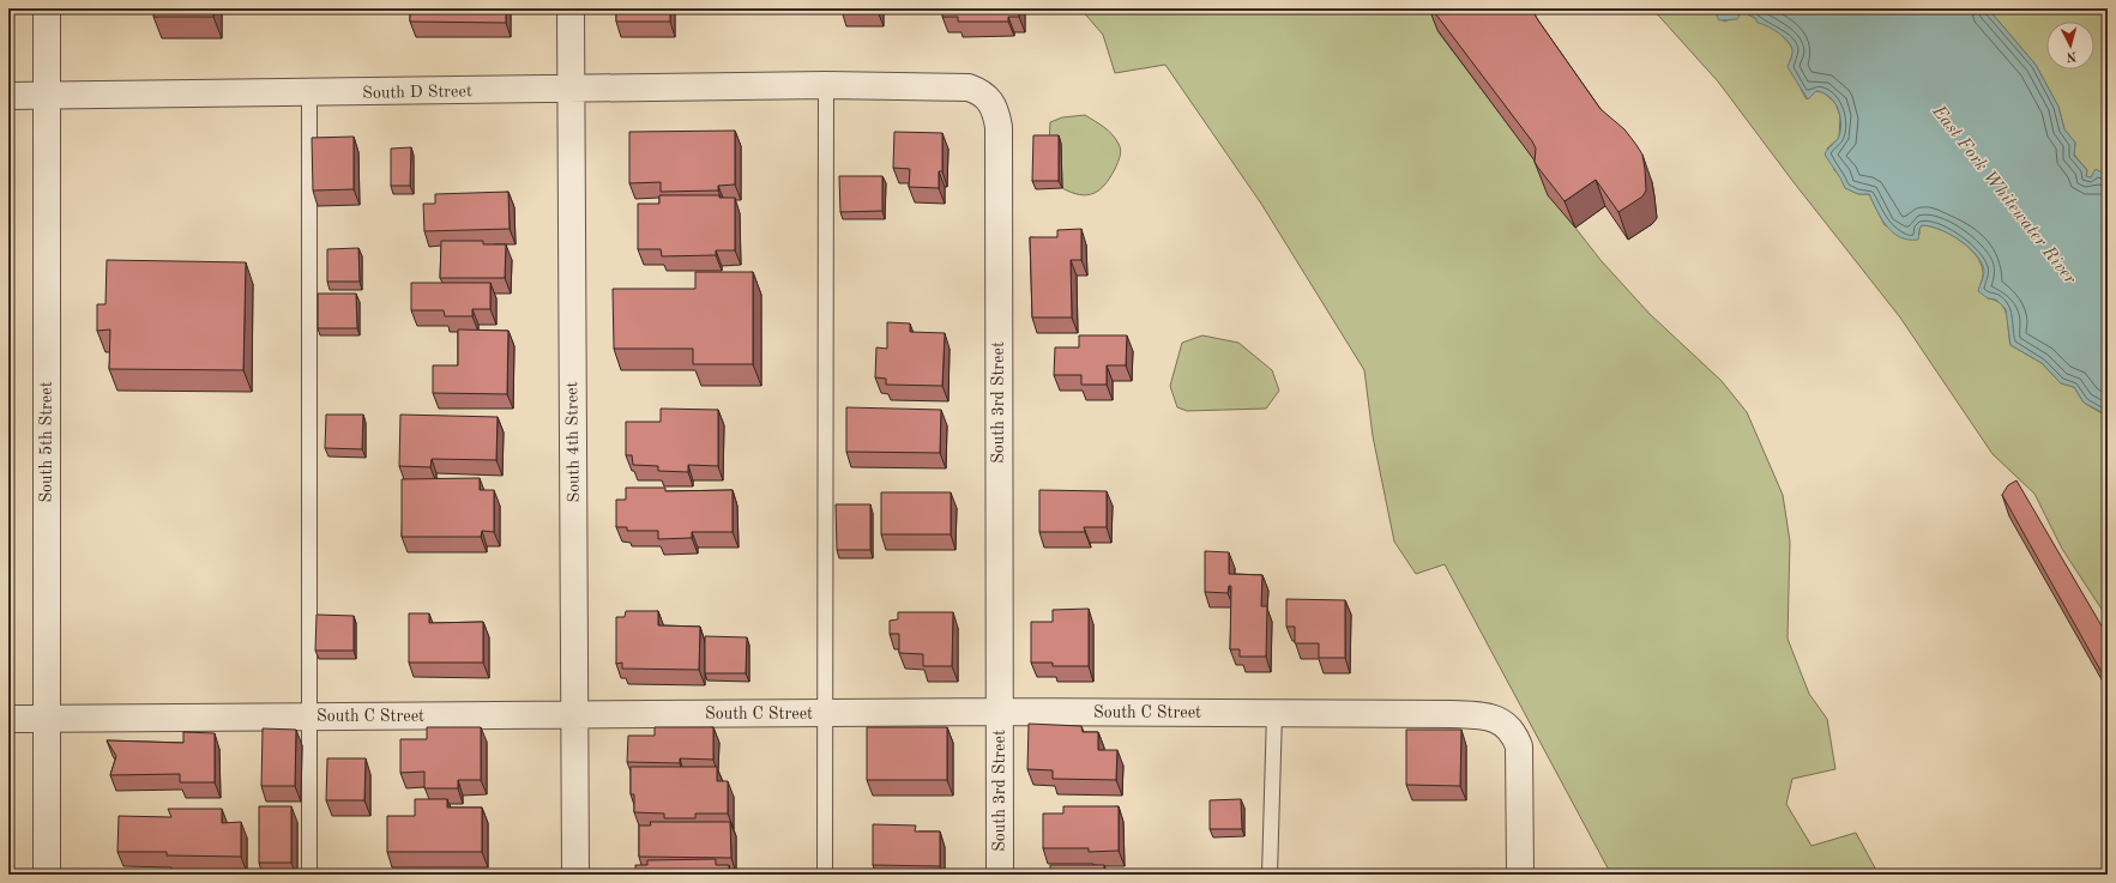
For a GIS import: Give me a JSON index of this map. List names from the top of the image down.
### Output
{
  "streets": {
    "street": [
      "South D Street",
      "South 3rd Street",
      "South 5th Street",
      "South 4th Street",
      "South C Street"
    ]
  },
  "crossings": [
    ["South D Street", "South 3rd Street"],
    ["South D Street", "South 5th Street"],
    ["South D Street", "South 4th Street"],
    ["South 3rd Street", "South C Street"],
    ["South 5th Street", "South C Street"],
    ["South 4th Street", "South C Street"]
  ],
  "water": ["East Fork Whitewater River"],
  "north": "bottom"
}
